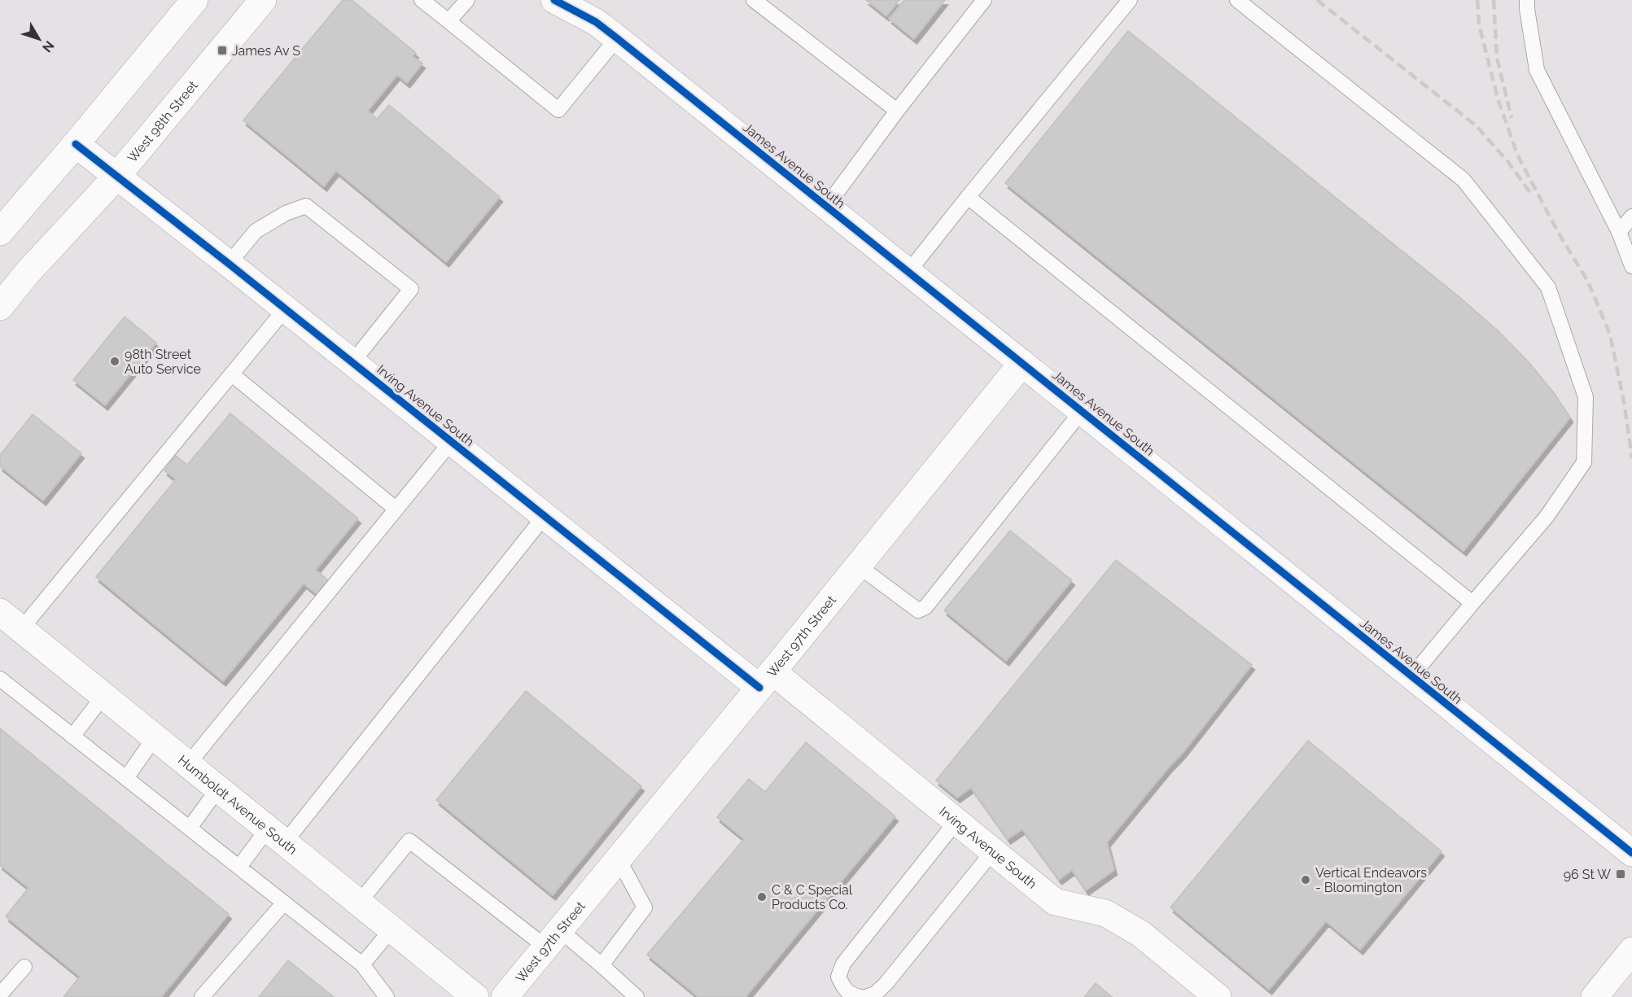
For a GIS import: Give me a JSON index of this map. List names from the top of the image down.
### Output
{
  "streets": {
    "street": [
      "West 98th Street",
      "James Avenue South",
      "Irving Avenue South",
      "West 97th Street",
      "Humboldt Avenue South"
    ]
  },
  "crossings": [
    ["West 98th Street", "Irving Avenue South"],
    ["James Avenue South", "West 97th Street"],
    ["Irving Avenue South", "West 97th Street"]
  ],
  "places": {
    "transit": ["James Av S", "96 St W"],
    "other": ["98th Street Auto Service", "Vertical Endeavors - Bloomington", "C & C Special Products Co."]
  },
  "north": "bottom right"
}
